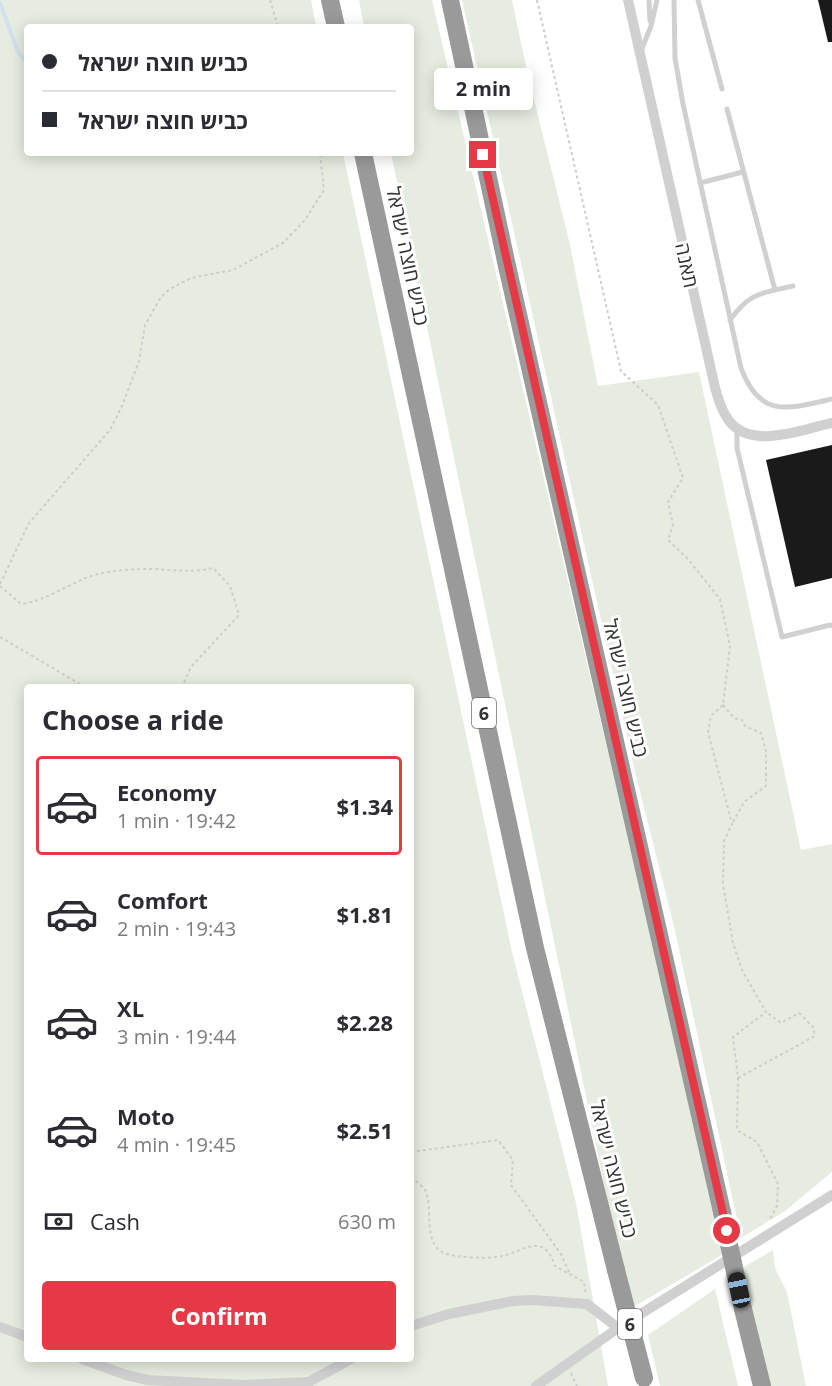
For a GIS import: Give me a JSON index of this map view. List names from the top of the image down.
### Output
{
  "streets": {
    "highway": ["כביש חוצה ישראל", "6"],
    "street": ["תאנה"]
  },
  "page": {
    "banner": ["כביש חוצה ישראל", "כביש חוצה ישראל"],
    "bubble": "2 min",
    "heading": "Choose a ride",
    "list": [
      {
        "name": "Economy",
        "note": "1 min · 19:42",
        "value": "$1.34"
      },
      {
        "name": "Comfort",
        "note": "2 min · 19:43",
        "value": "$1.81"
      },
      {
        "name": "XL",
        "note": "3 min · 19:44",
        "value": "$2.28"
      },
      {
        "name": "Moto",
        "note": "4 min · 19:45",
        "value": "$2.51"
      }
    ],
    "pay": ["Cash", "630 m"],
    "buttons": "Confirm"
  }
}
